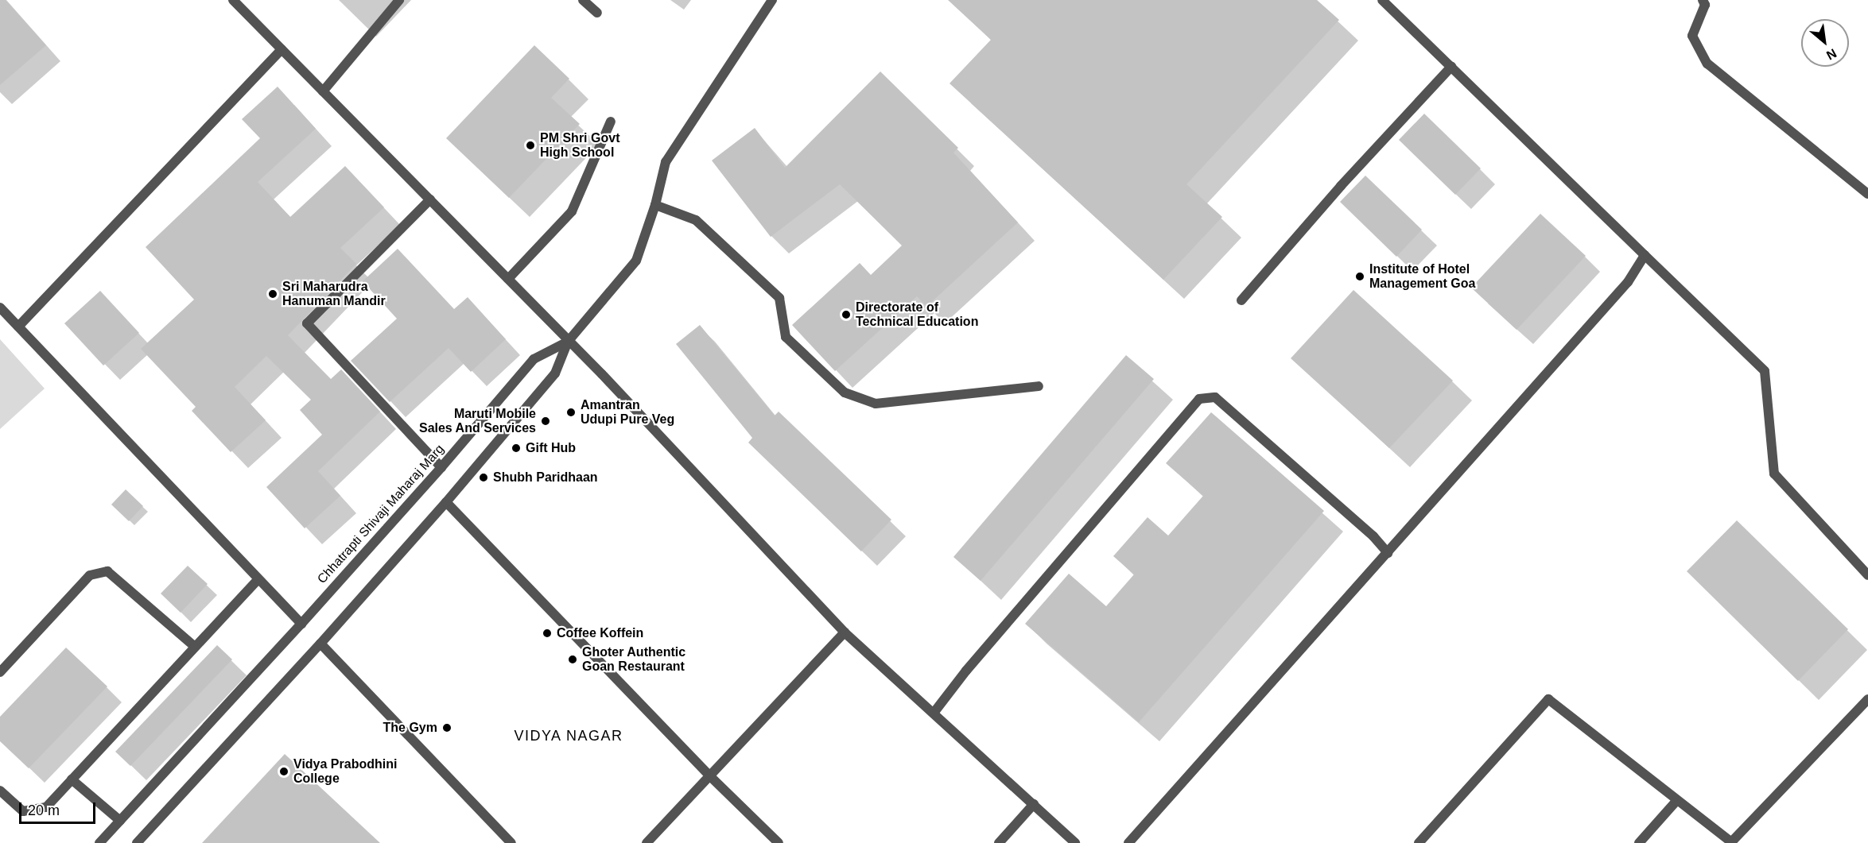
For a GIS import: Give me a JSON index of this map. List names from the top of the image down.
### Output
{
  "streets": {
    "street": ["Chhatrapti Shivaji Maharaj Marg"]
  },
  "districts": ["VIDYA NAGAR"],
  "places": [
    "PM Shri Govt High School",
    "Institute of Hotel Management Goa",
    "Sri Maharudra Hanuman Mandir",
    "Directorate of Technical Education",
    "Amantran Udupi Pure Veg",
    "Maruti Mobile Sales And Services",
    "Gift Hub",
    "Shubh Paridhaan",
    "Coffee Koffein",
    "Ghoter Authentic Goan Restaurant",
    "The Gym",
    "Vidya Prabodhini College"
  ],
  "scale_bar": "20 m",
  "north": "bottom right"
}
